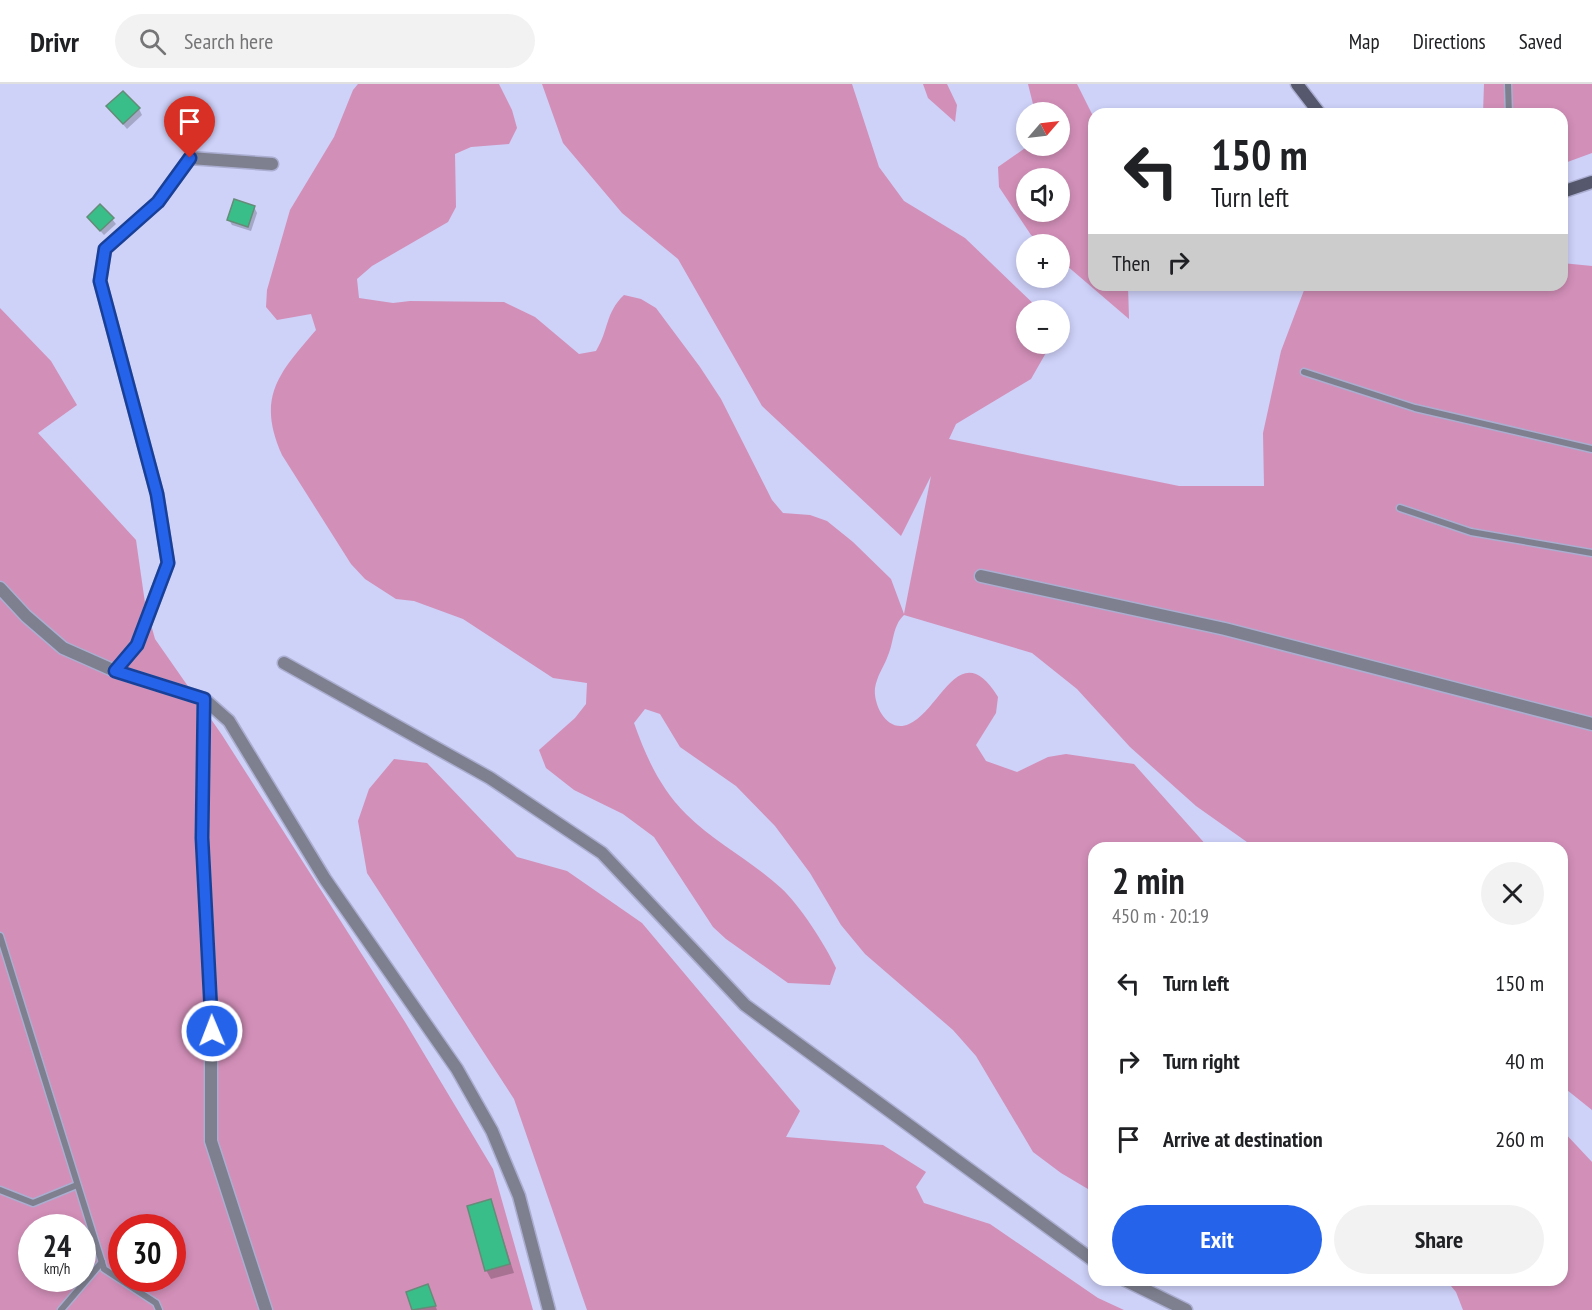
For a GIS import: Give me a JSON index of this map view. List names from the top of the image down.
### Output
{
  "north": "top right",
  "page": {
    "header": "Drivr",
    "search": "Search here",
    "nav": ["Map", "Directions", "Saved"],
    "map_buttons": ["+", "−"],
    "turn": ["150 m", "Turn left"],
    "then": "Then",
    "heading": ["2 min", "450 m · 20:19"],
    "list": [
      {
        "name": "Turn left",
        "value": "150 m"
      },
      {
        "name": "Turn right",
        "value": "40 m"
      },
      {
        "name": "Arrive at destination",
        "value": "260 m"
      }
    ],
    "buttons": ["Exit", "Share"],
    "speed": "24 km/h",
    "limit": "30"
  }
}
